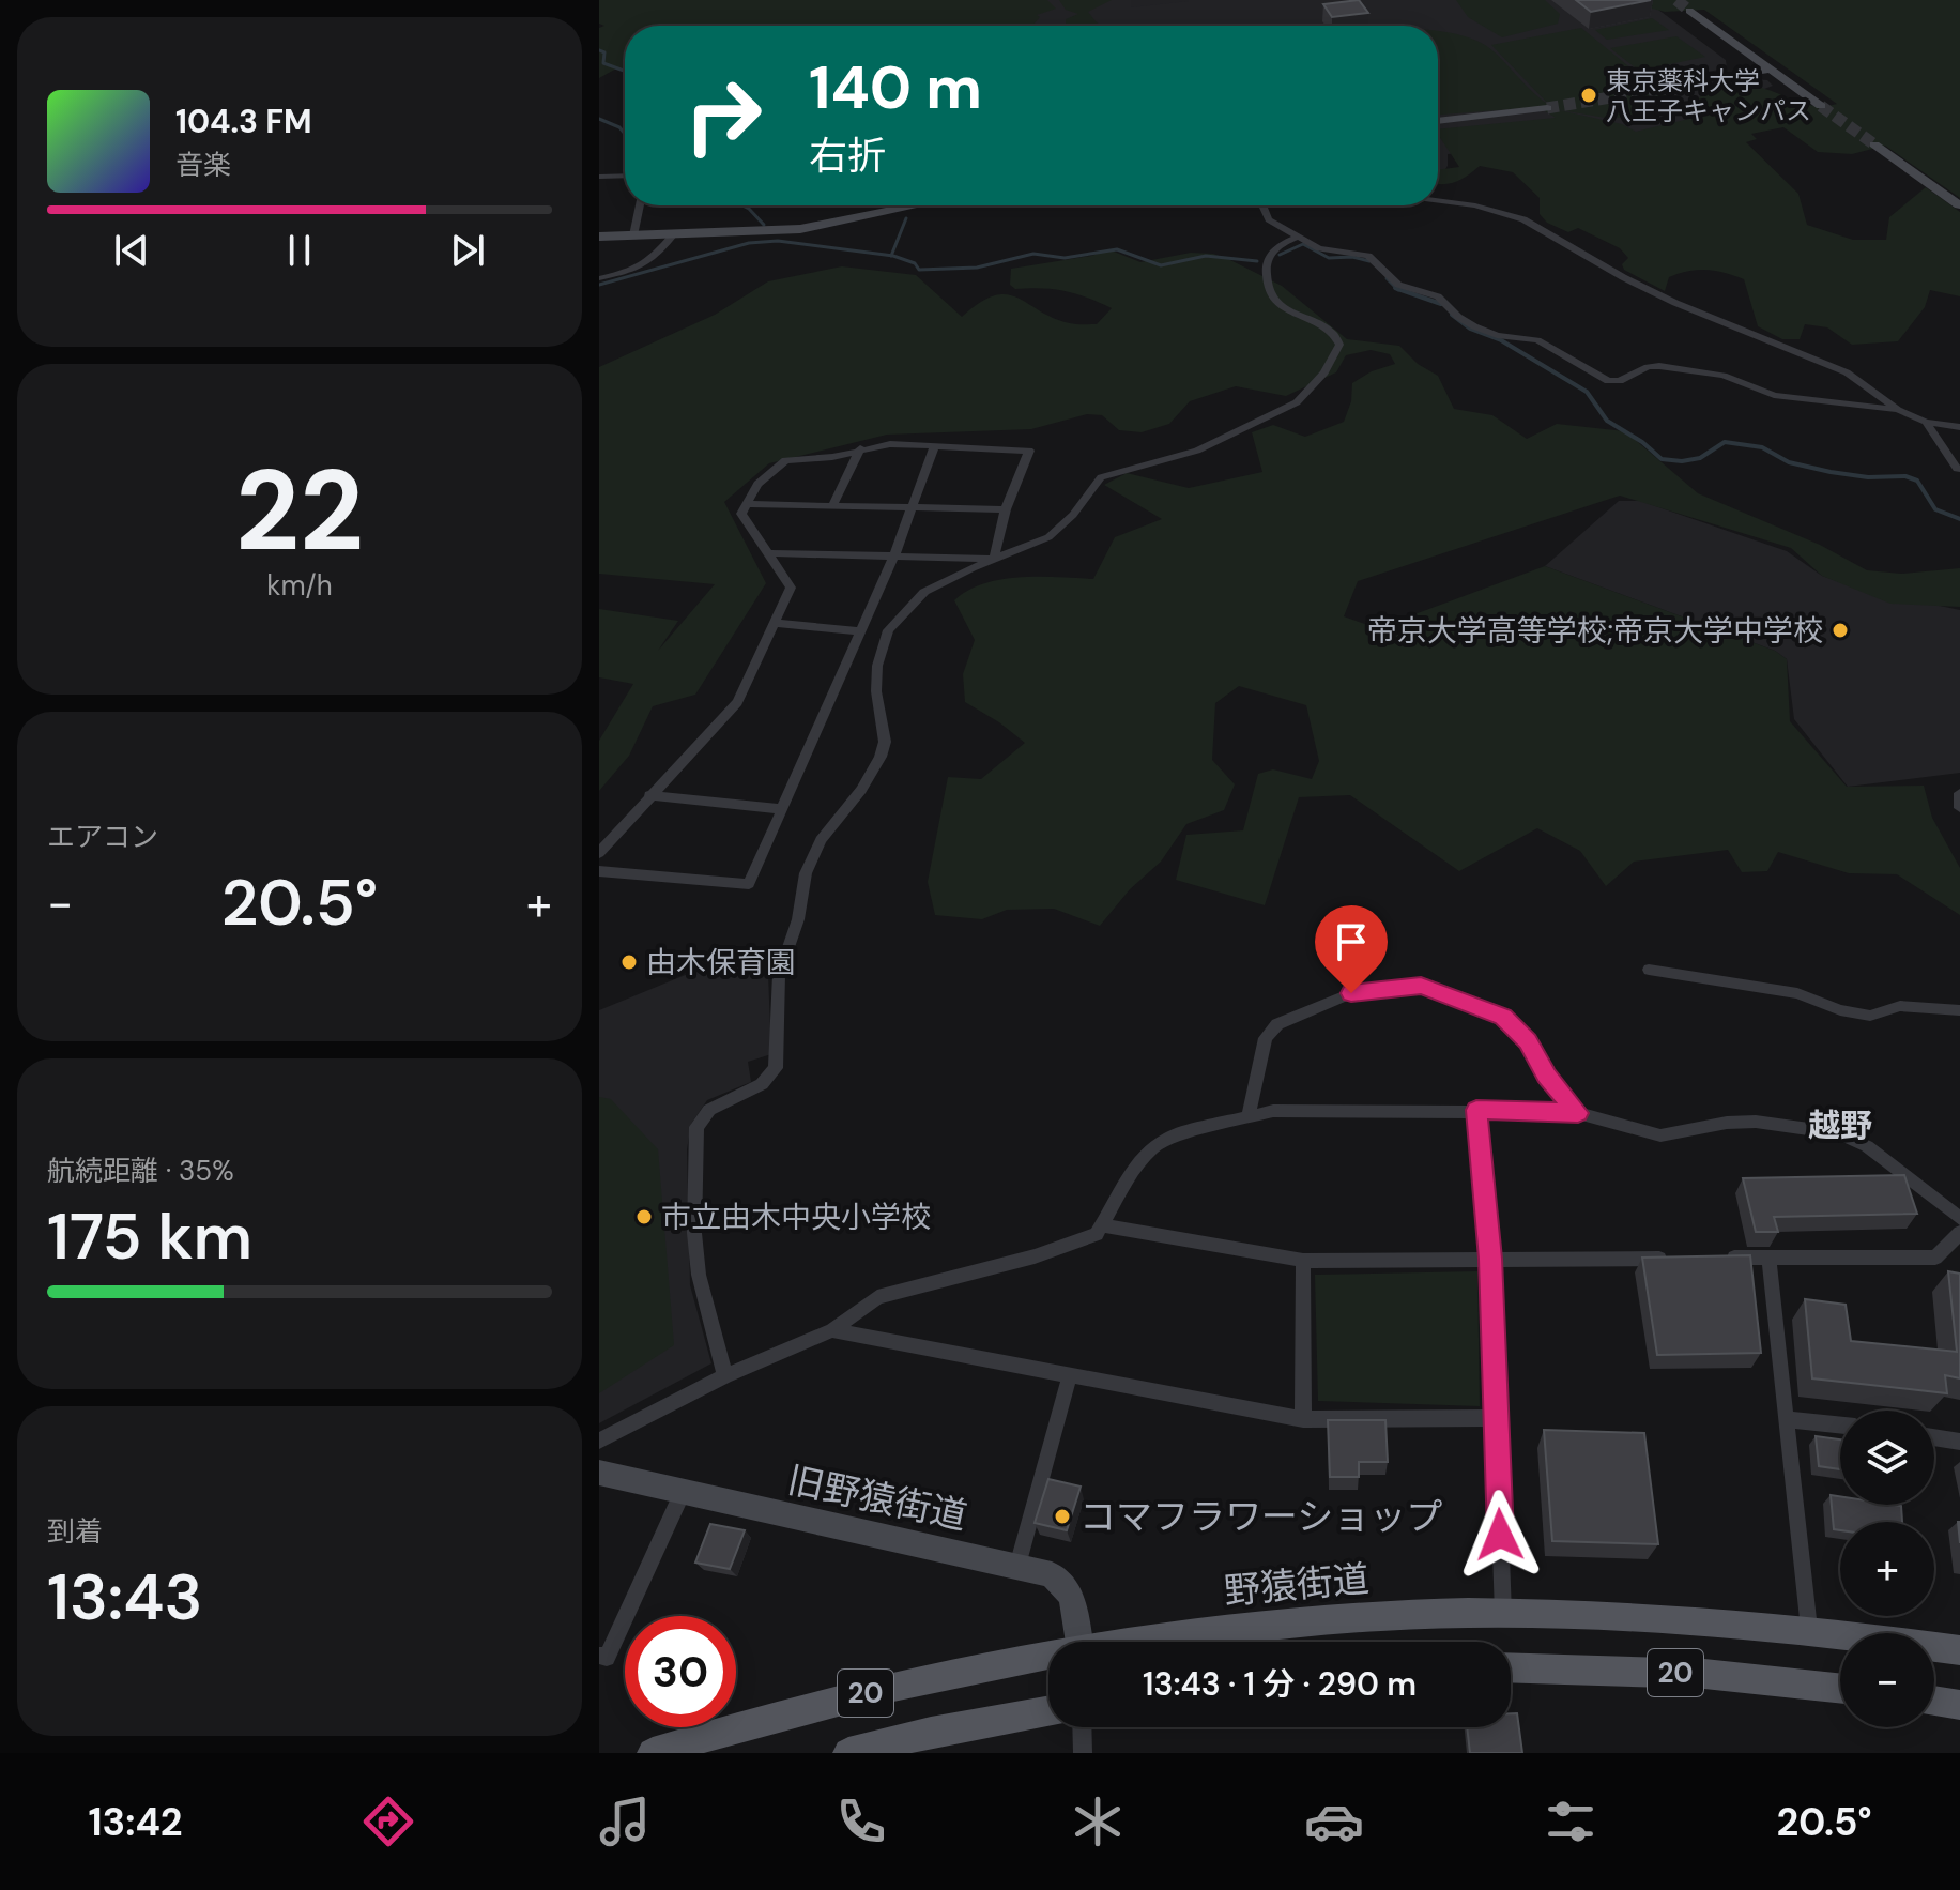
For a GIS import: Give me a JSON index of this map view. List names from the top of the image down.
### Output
{
  "streets": {
    "main road": ["野猿街道", "20"],
    "street": ["旧野猿街道"]
  },
  "districts": ["越野"],
  "places": [
    "東京薬科大学 八王子キャンパス",
    "帝京大学高等学校;帝京大学中学校",
    "由木保育園",
    "市立由木中央小学校",
    "コマフラワーショップ"
  ],
  "page": {
    "turn": ["140 m", "右折"],
    "song": ["104.3 FM", "音楽"],
    "tile": [
      ["22", "km/h"],
      "エアコン",
      ["航続距離 · 35%", "175 km"],
      ["到着", "13:43"]
    ],
    "heat": ["−", "20.5°", "+"],
    "map_buttons": ["+", "−"],
    "limit": "30",
    "trip": "13:43 · 1 分 · 290 m",
    "tabs": ["13:42", "20.5°"]
  }
}
